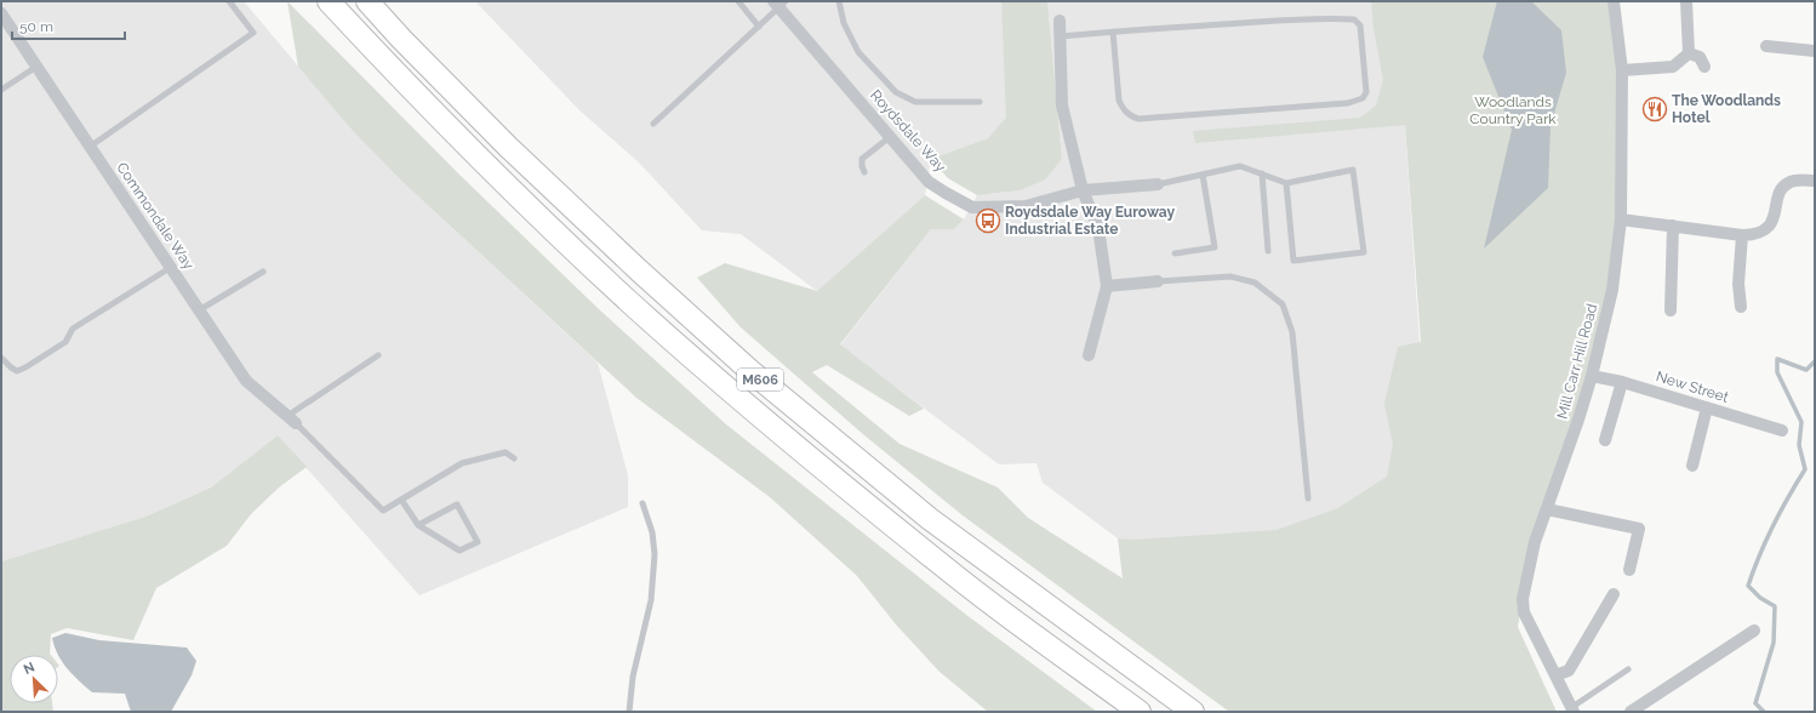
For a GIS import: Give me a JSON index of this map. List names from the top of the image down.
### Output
{
  "streets": {
    "highway": ["M606"],
    "street": [
      "Roydsdale Way",
      "Commondale Way",
      "Mill Carr Hill Road",
      "New Street"
    ]
  },
  "crossings": [
    ["Mill Carr Hill Road", "New Street"]
  ],
  "parks": ["Woodlands Country Park"],
  "places": {
    "restaurant": ["The Woodlands Hotel"],
    "bus stop": ["Roydsdale Way Euroway Industrial Estate"]
  },
  "scale_bar": "50 m",
  "north": "top left"
}
